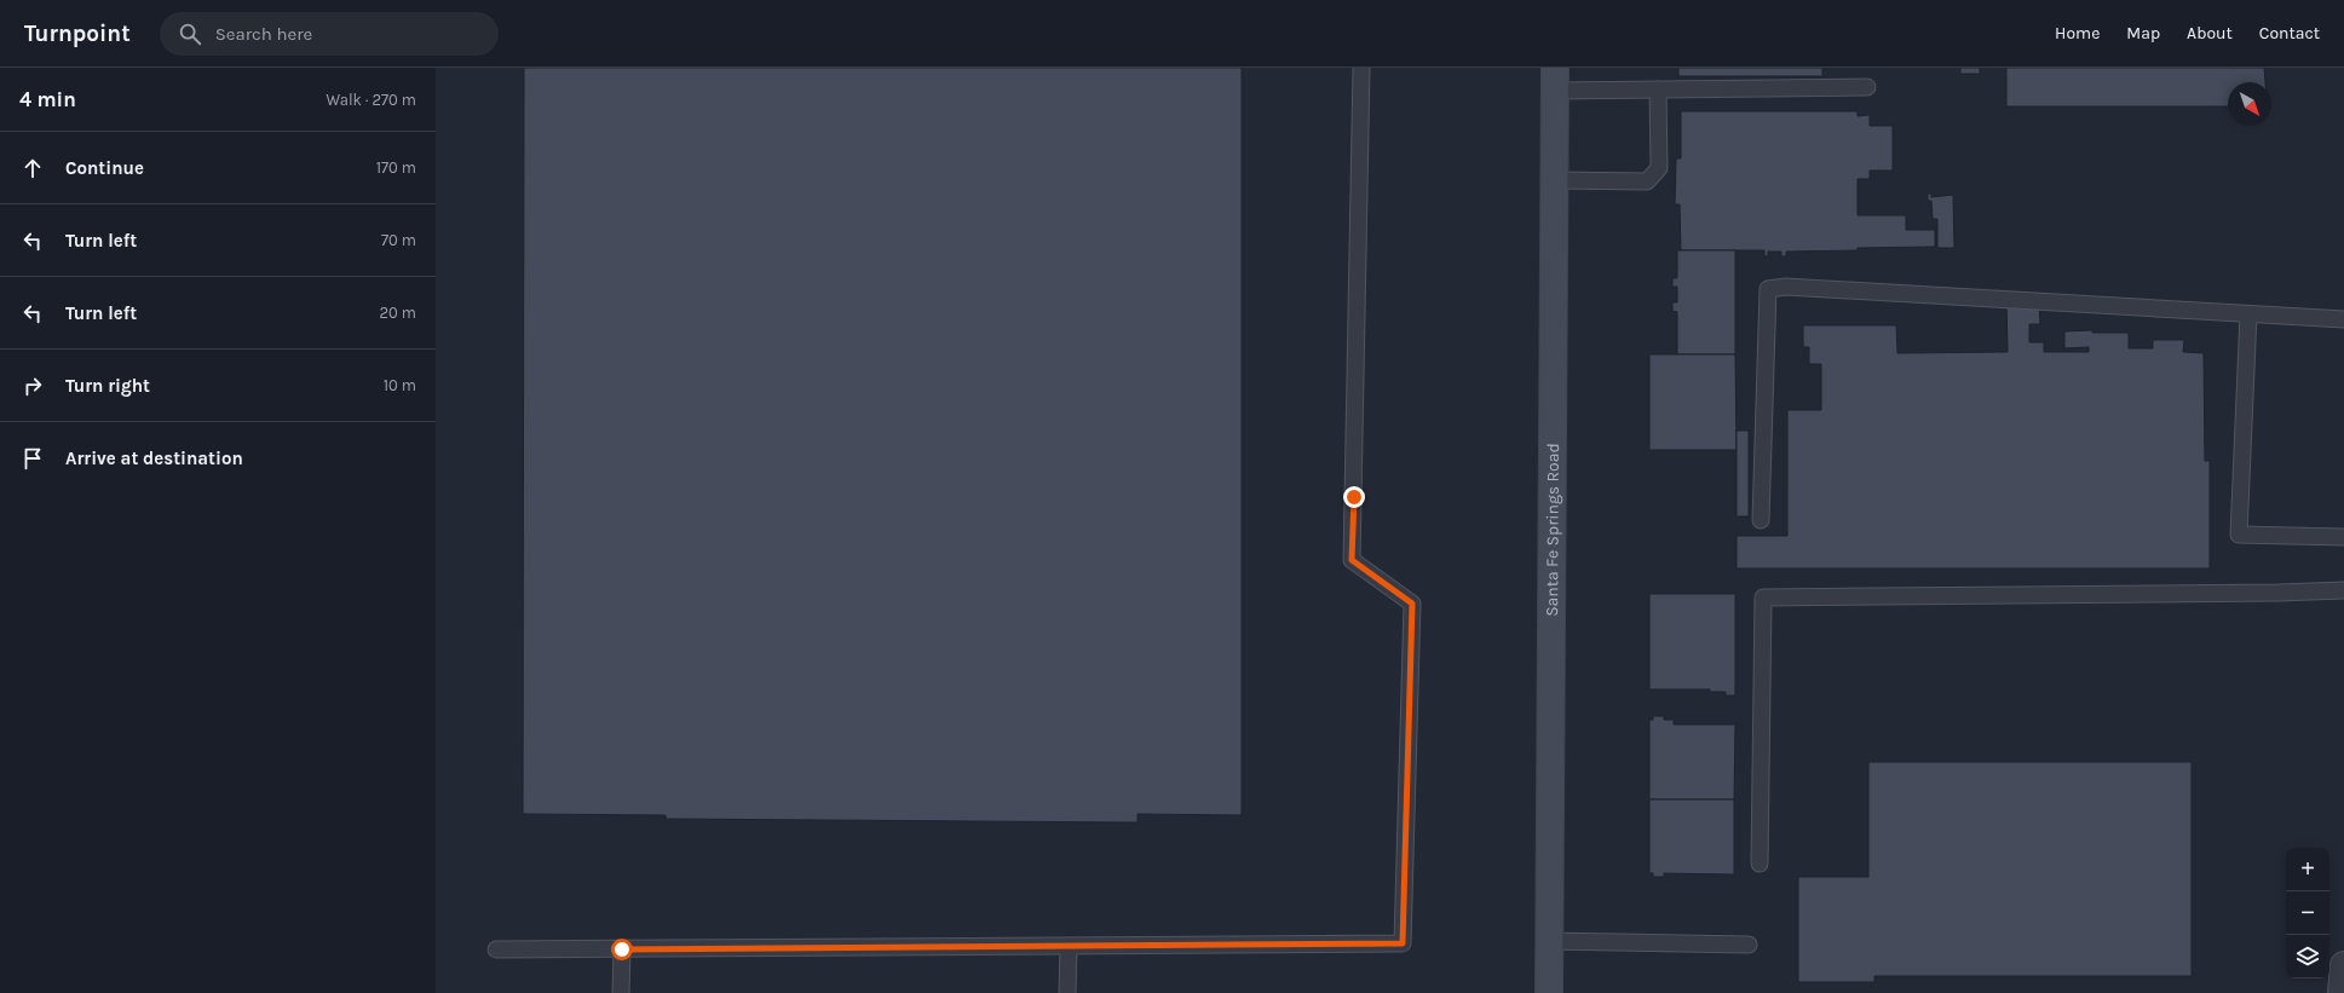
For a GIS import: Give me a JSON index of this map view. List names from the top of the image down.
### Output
{
  "streets": {
    "main road": ["Santa Fe Springs Road"]
  },
  "north": "bottom right",
  "page": {
    "header": "Turnpoint",
    "search": "Search here",
    "nav": [
      "Home",
      "Map",
      "About",
      "Contact"
    ],
    "heading": ["4 min", "Walk · 270 m"],
    "list": [
      ["Continue", "170 m"],
      ["Turn left", "70 m"],
      ["Turn left", "20 m"],
      ["Turn right", "10 m"],
      "Arrive at destination"
    ],
    "map_buttons": ["+", "−"]
  }
}
